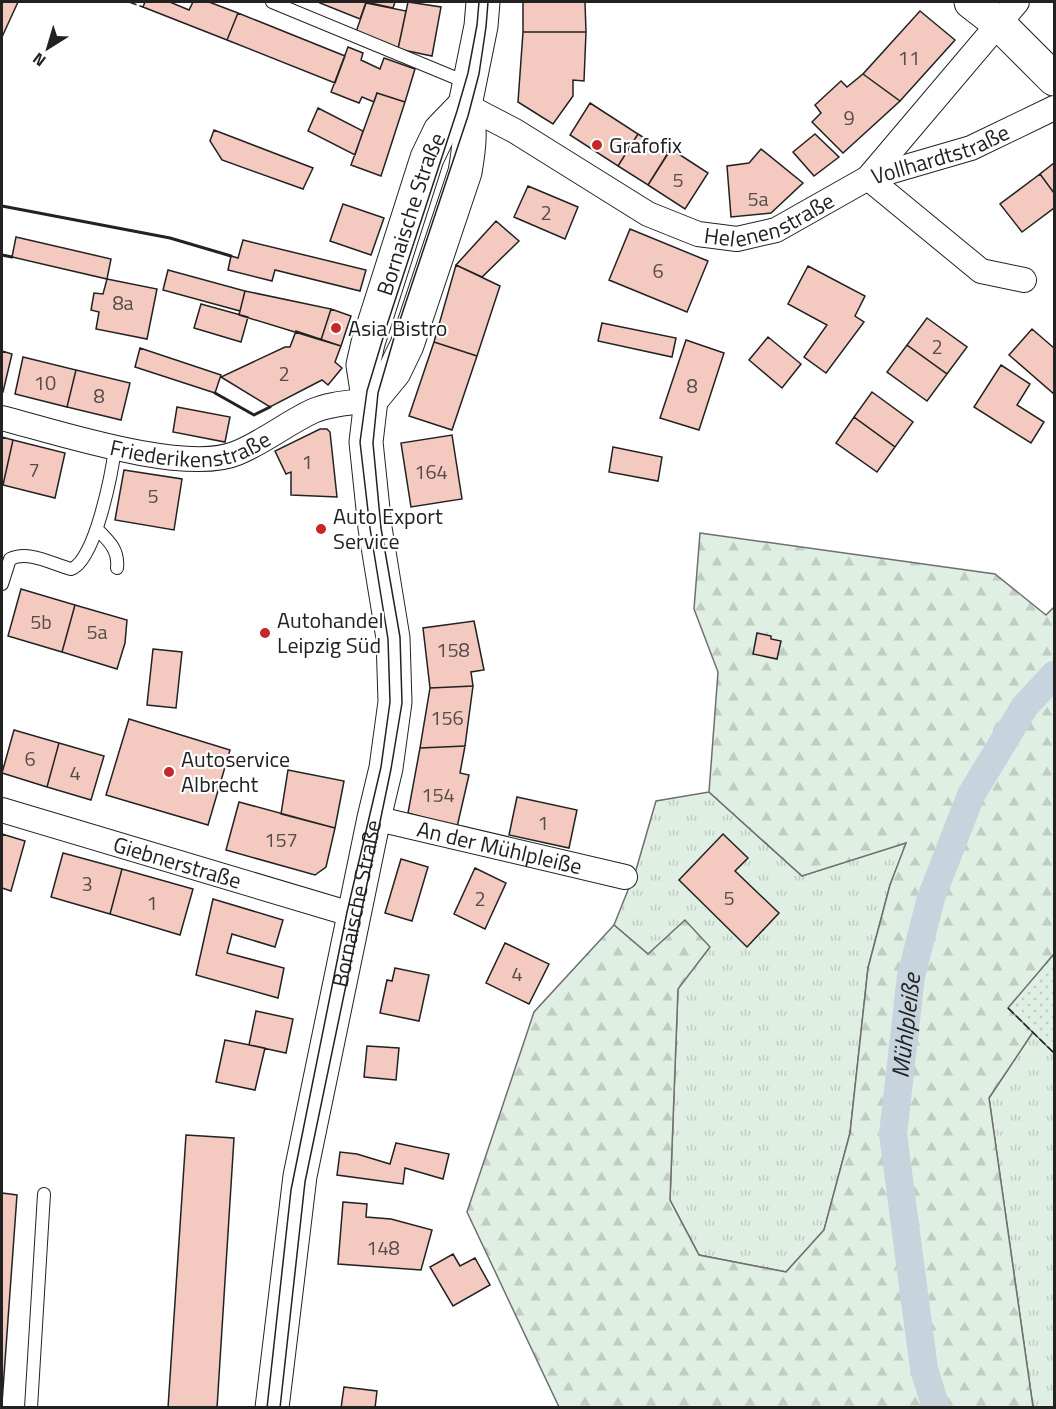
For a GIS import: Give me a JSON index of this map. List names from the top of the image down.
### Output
{
  "streets": {
    "main road": ["Bornaische Straße"],
    "street": [
      "Vollhardtstraße",
      "Helenenstraße",
      "Friederikenstraße",
      "An der Mühlpleiße",
      "Giebnerstraße"
    ]
  },
  "crossings": [
    ["Vollhardtstraße", "Helenenstraße"],
    ["Helenenstraße", "Bornaische Straße"],
    ["Bornaische Straße", "Friederikenstraße"],
    ["Bornaische Straße", "An der Mühlpleiße"],
    ["Bornaische Straße", "Giebnerstraße"]
  ],
  "water": ["Mühlpleiße"],
  "places": [
    "Grafofix",
    "Asia Bistro",
    "Auto Export Service",
    "Autohandel Leipzig Süd",
    "Autoservice Albrecht"
  ],
  "house_numbers": [
    "11",
    "9",
    "5",
    "5a",
    "2",
    "6",
    "8a",
    "2",
    "2",
    "10",
    "8",
    "8",
    "1",
    "7",
    "164",
    "5",
    "5b",
    "5a",
    "158",
    "156",
    "6",
    "4",
    "154",
    "1",
    "157",
    "3",
    "5",
    "2",
    "1",
    "4",
    "148"
  ],
  "north": "bottom left"
}
